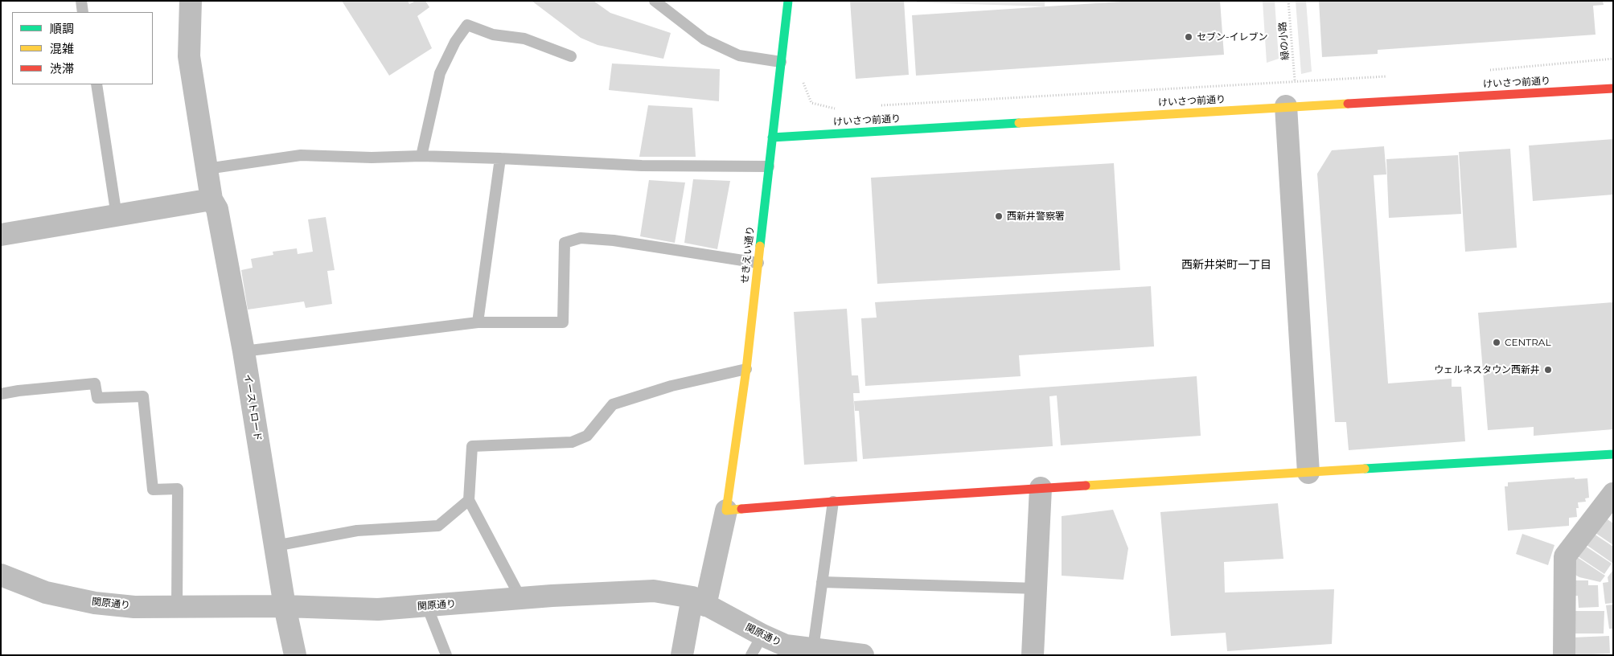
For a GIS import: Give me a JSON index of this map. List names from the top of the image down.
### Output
{
  "streets": {
    "street": [
      "けいさつ前通り",
      "せきえい通り",
      "イーストロード",
      "関原通り"
    ],
    "path": ["緑の小路"]
  },
  "crossings": [
    ["けいさつ前通り", "せきえい通り"],
    ["イーストロード", "関原通り"]
  ],
  "districts": ["西新井栄町一丁目"],
  "places": [
    "セブン-イレブン",
    "西新井警察署",
    "CENTRAL",
    "ウェルネスタウン西新井"
  ],
  "legend": ["順調", "混雑", "渋滞"]
}
